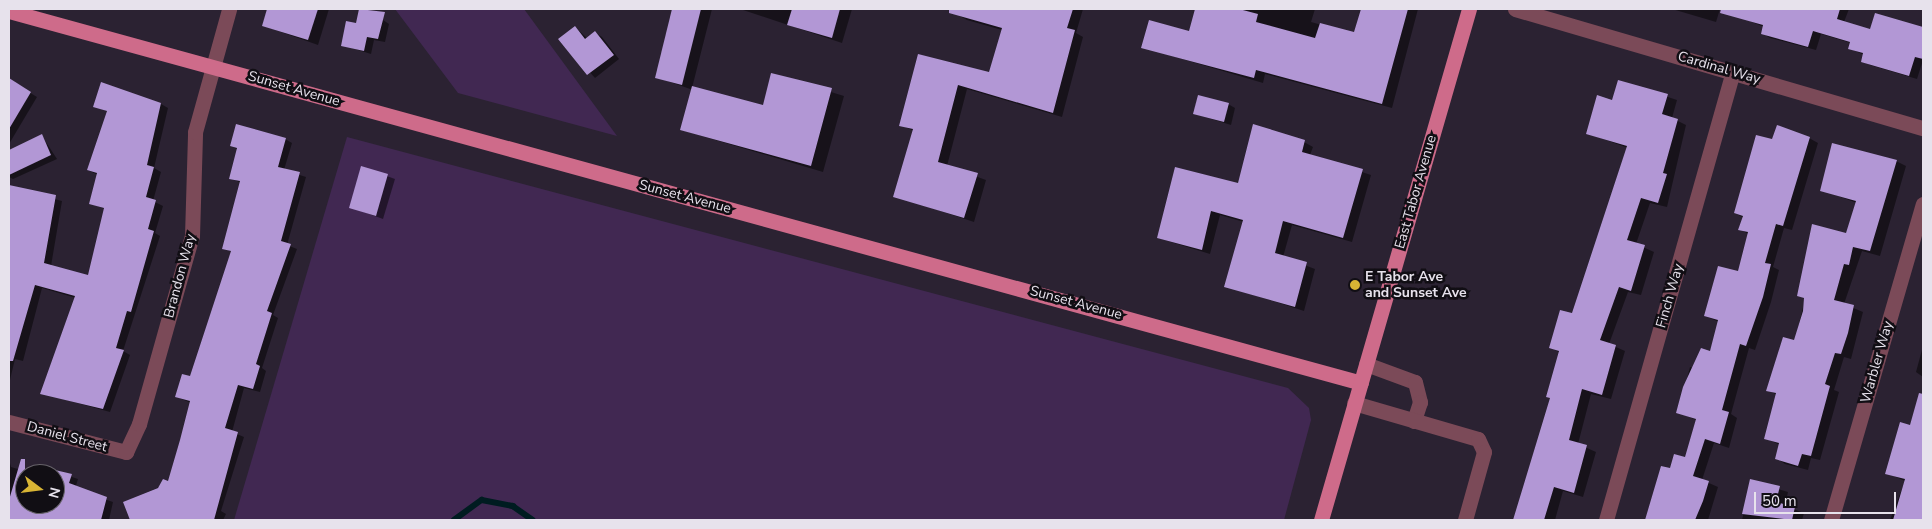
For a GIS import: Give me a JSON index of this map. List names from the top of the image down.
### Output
{
  "streets": {
    "main road": ["Sunset Avenue", "East Tabor Avenue"],
    "street": [
      "Cardinal Way",
      "Brandon Way",
      "Finch Way",
      "Warbler Way",
      "Daniel Street"
    ]
  },
  "crossings": [
    ["Cardinal Way", "Finch Way"],
    ["Sunset Avenue", "East Tabor Avenue"],
    ["Sunset Avenue", "Brandon Way"],
    ["Brandon Way", "Daniel Street"]
  ],
  "places": ["E Tabor Ave and Sunset Ave"],
  "scale_bar": "50 m",
  "north": "right"
}
